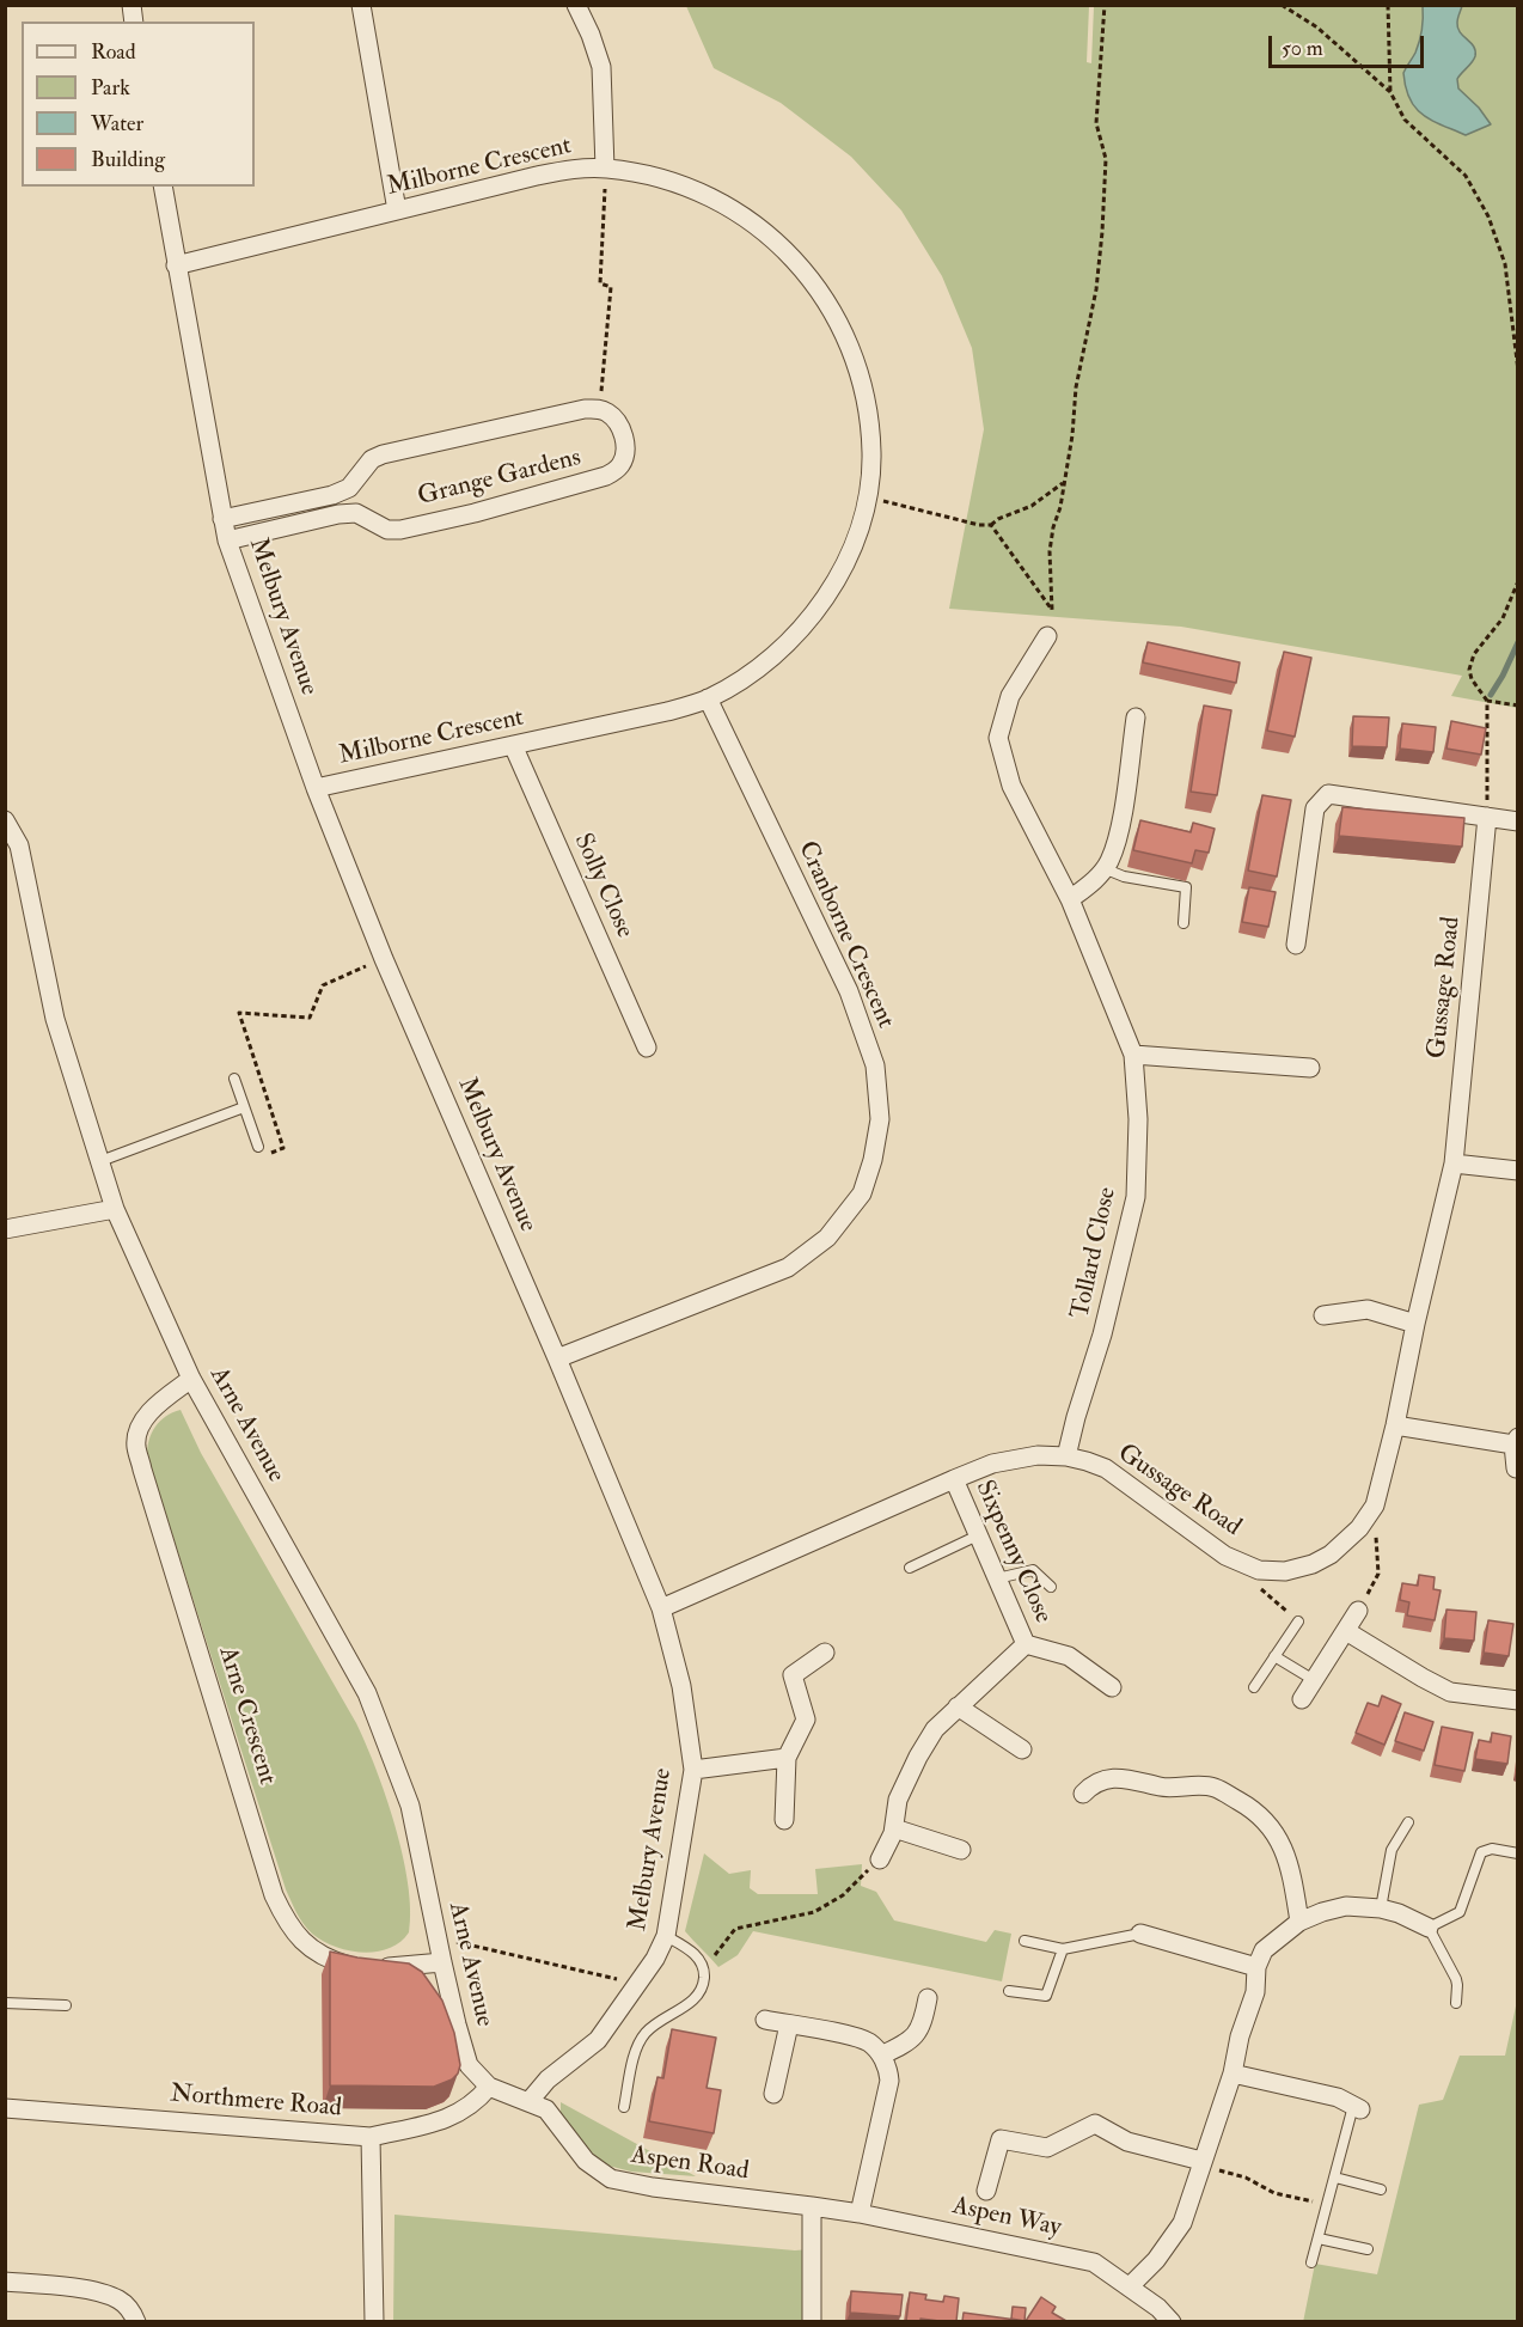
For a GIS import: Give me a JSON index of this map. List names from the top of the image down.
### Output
{
  "streets": {
    "street": [
      "Milborne Crescent",
      "Grange Gardens",
      "Melbury Avenue",
      "Solly Close",
      "Cranborne Crescent",
      "Gussage Road",
      "Tollard Close",
      "Arne Avenue",
      "Sixpenny Close",
      "Arne Crescent",
      "Northmere Road",
      "Aspen Road",
      "Aspen Way"
    ]
  },
  "crossings": [
    ["Milborne Crescent", "Melbury Avenue"],
    ["Milborne Crescent", "Solly Close"],
    ["Milborne Crescent", "Cranborne Crescent"],
    ["Melbury Avenue", "Cranborne Crescent"],
    ["Melbury Avenue", "Gussage Road"],
    ["Melbury Avenue", "Aspen Road"],
    ["Gussage Road", "Tollard Close"],
    ["Gussage Road", "Sixpenny Close"],
    ["Arne Avenue", "Arne Crescent"],
    ["Arne Avenue", "Aspen Road"],
    ["Northmere Road", "Aspen Road"],
    ["Aspen Road", "Aspen Way"]
  ],
  "legend": [
    "Road",
    "Park",
    "Water",
    "Building"
  ],
  "scale_bar": "50 m"
}
